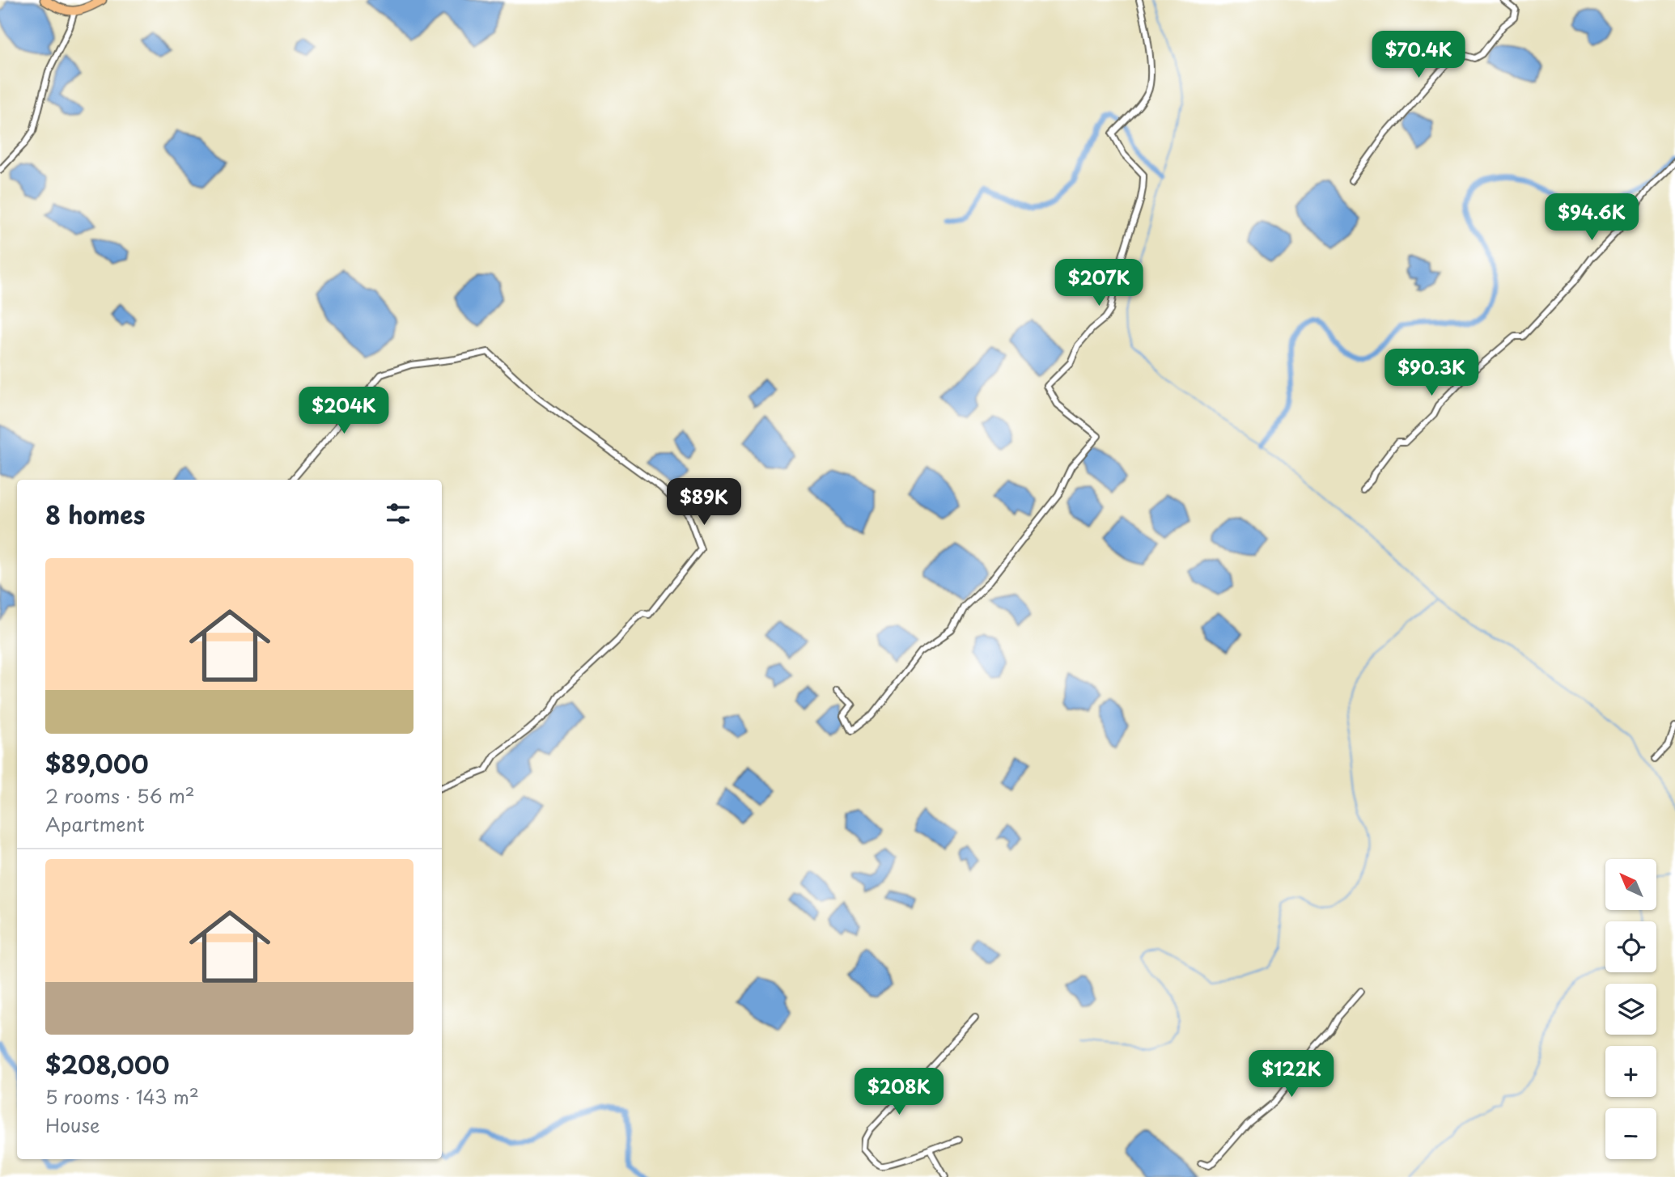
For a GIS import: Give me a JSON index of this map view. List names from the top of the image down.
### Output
{
  "north": "top left",
  "page": {
    "price": [
      "$70.4K",
      "$94.6K",
      "$207K",
      "$90.3K",
      "$204K",
      "$89K",
      "$122K",
      "$208K"
    ],
    "heading": "8 homes",
    "list": [
      {
        "name": "$89,000",
        "note": "2 rooms · 56 m² · Apartment"
      },
      {
        "name": "$208,000",
        "note": "5 rooms · 143 m² · House"
      }
    ],
    "map_buttons": ["+", "−"]
  }
}
